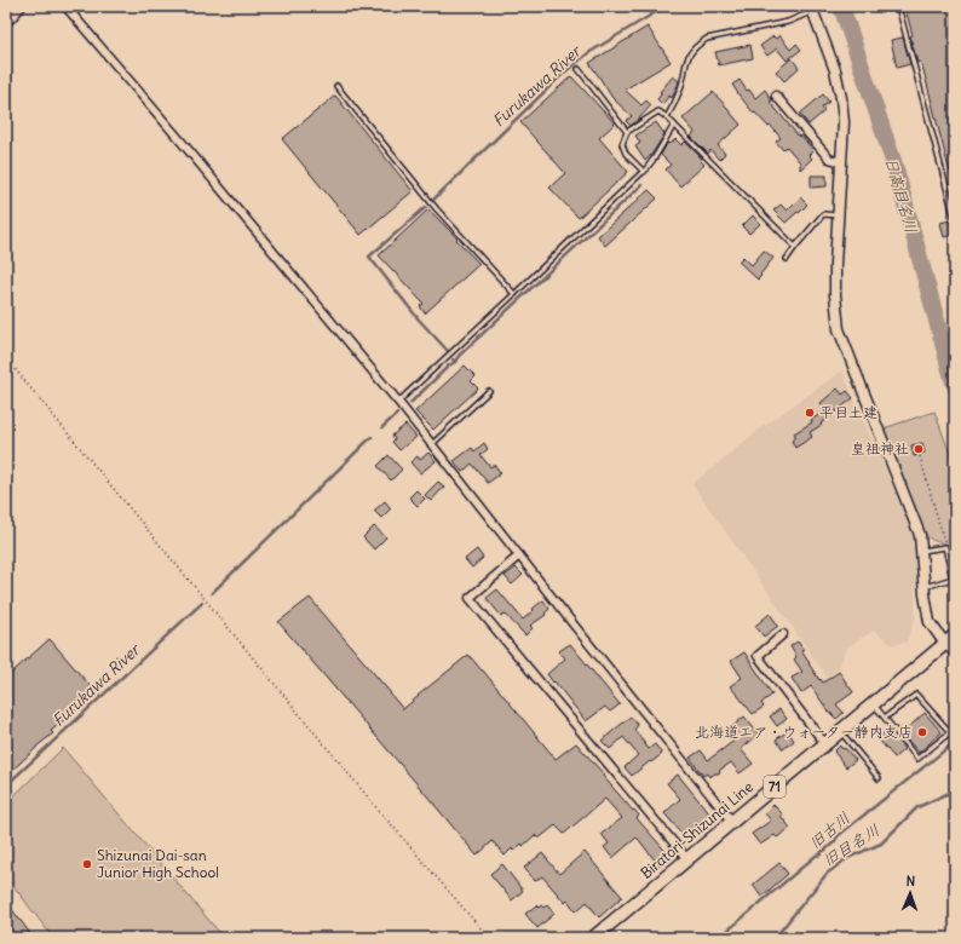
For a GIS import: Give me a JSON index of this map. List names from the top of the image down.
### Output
{
  "streets": {
    "main road": ["71", "Biratori-Shizunai Line"]
  },
  "water": [
    "Furukawa River",
    "日高目名川",
    "旧古川",
    "旧目名川"
  ],
  "places": [
    "平目土建",
    "皇祖神社",
    "北海道エア・ウォーター静内支店",
    "Shizunai Dai-san Junior High School"
  ],
  "north": "top"
}
